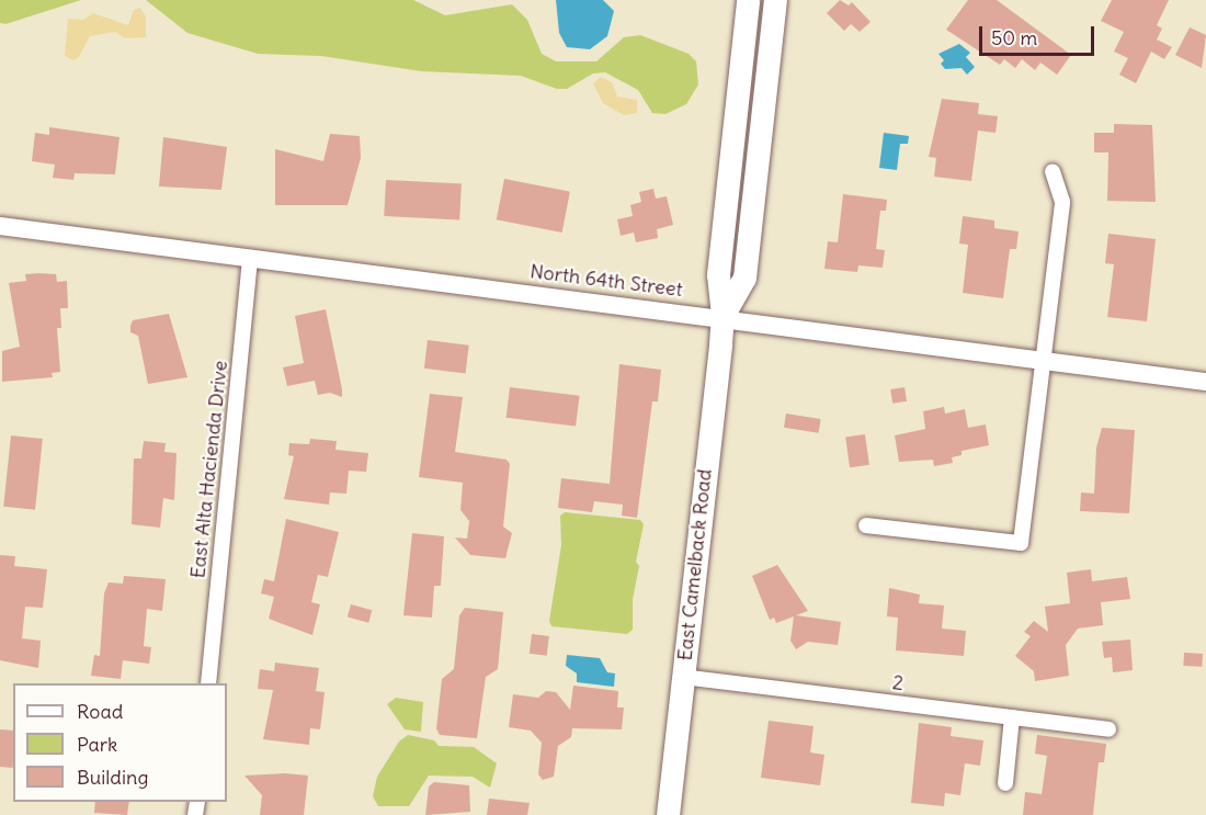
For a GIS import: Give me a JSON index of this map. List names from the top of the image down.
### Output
{
  "streets": {
    "main road": ["East Camelback Road"],
    "street": ["North 64th Street", "East Alta Hacienda Drive", "2"]
  },
  "crossings": [
    ["North 64th Street", "East Alta Hacienda Drive"],
    ["North 64th Street", "East Camelback Road"],
    ["East Camelback Road", "2"]
  ],
  "legend": ["Road", "Park", "Building"],
  "scale_bar": "50 m"
}
